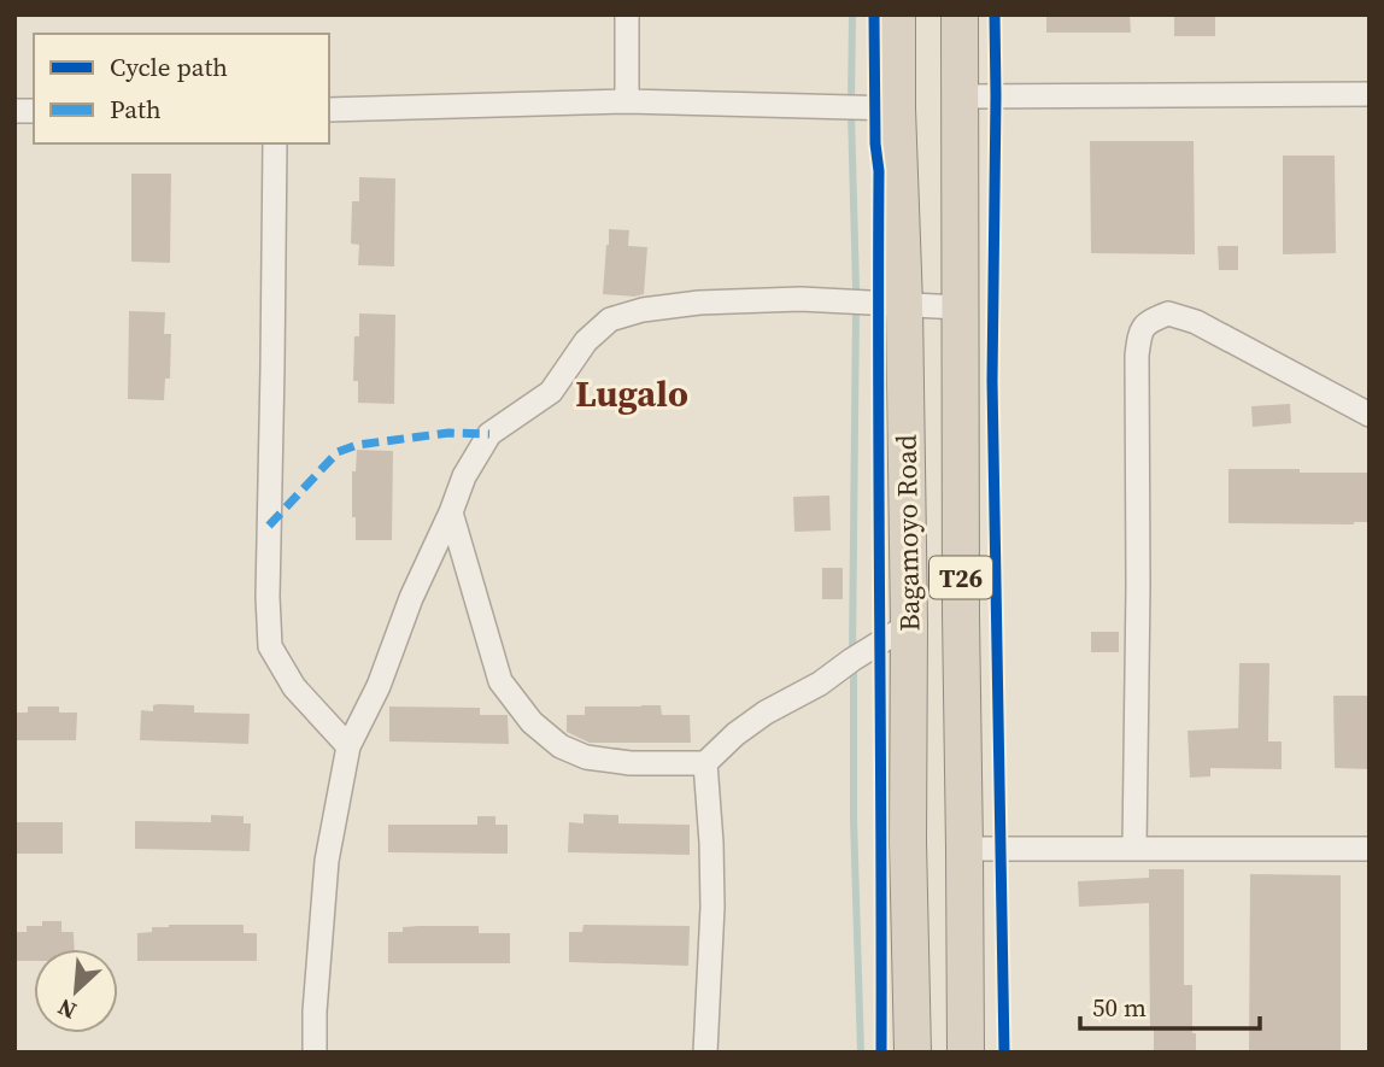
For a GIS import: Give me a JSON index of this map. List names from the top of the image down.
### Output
{
  "streets": {
    "highway": ["Bagamoyo Road", "T26"]
  },
  "districts": ["Lugalo"],
  "legend": ["Cycle path", "Path"],
  "scale_bar": "50 m",
  "north": "bottom left"
}
